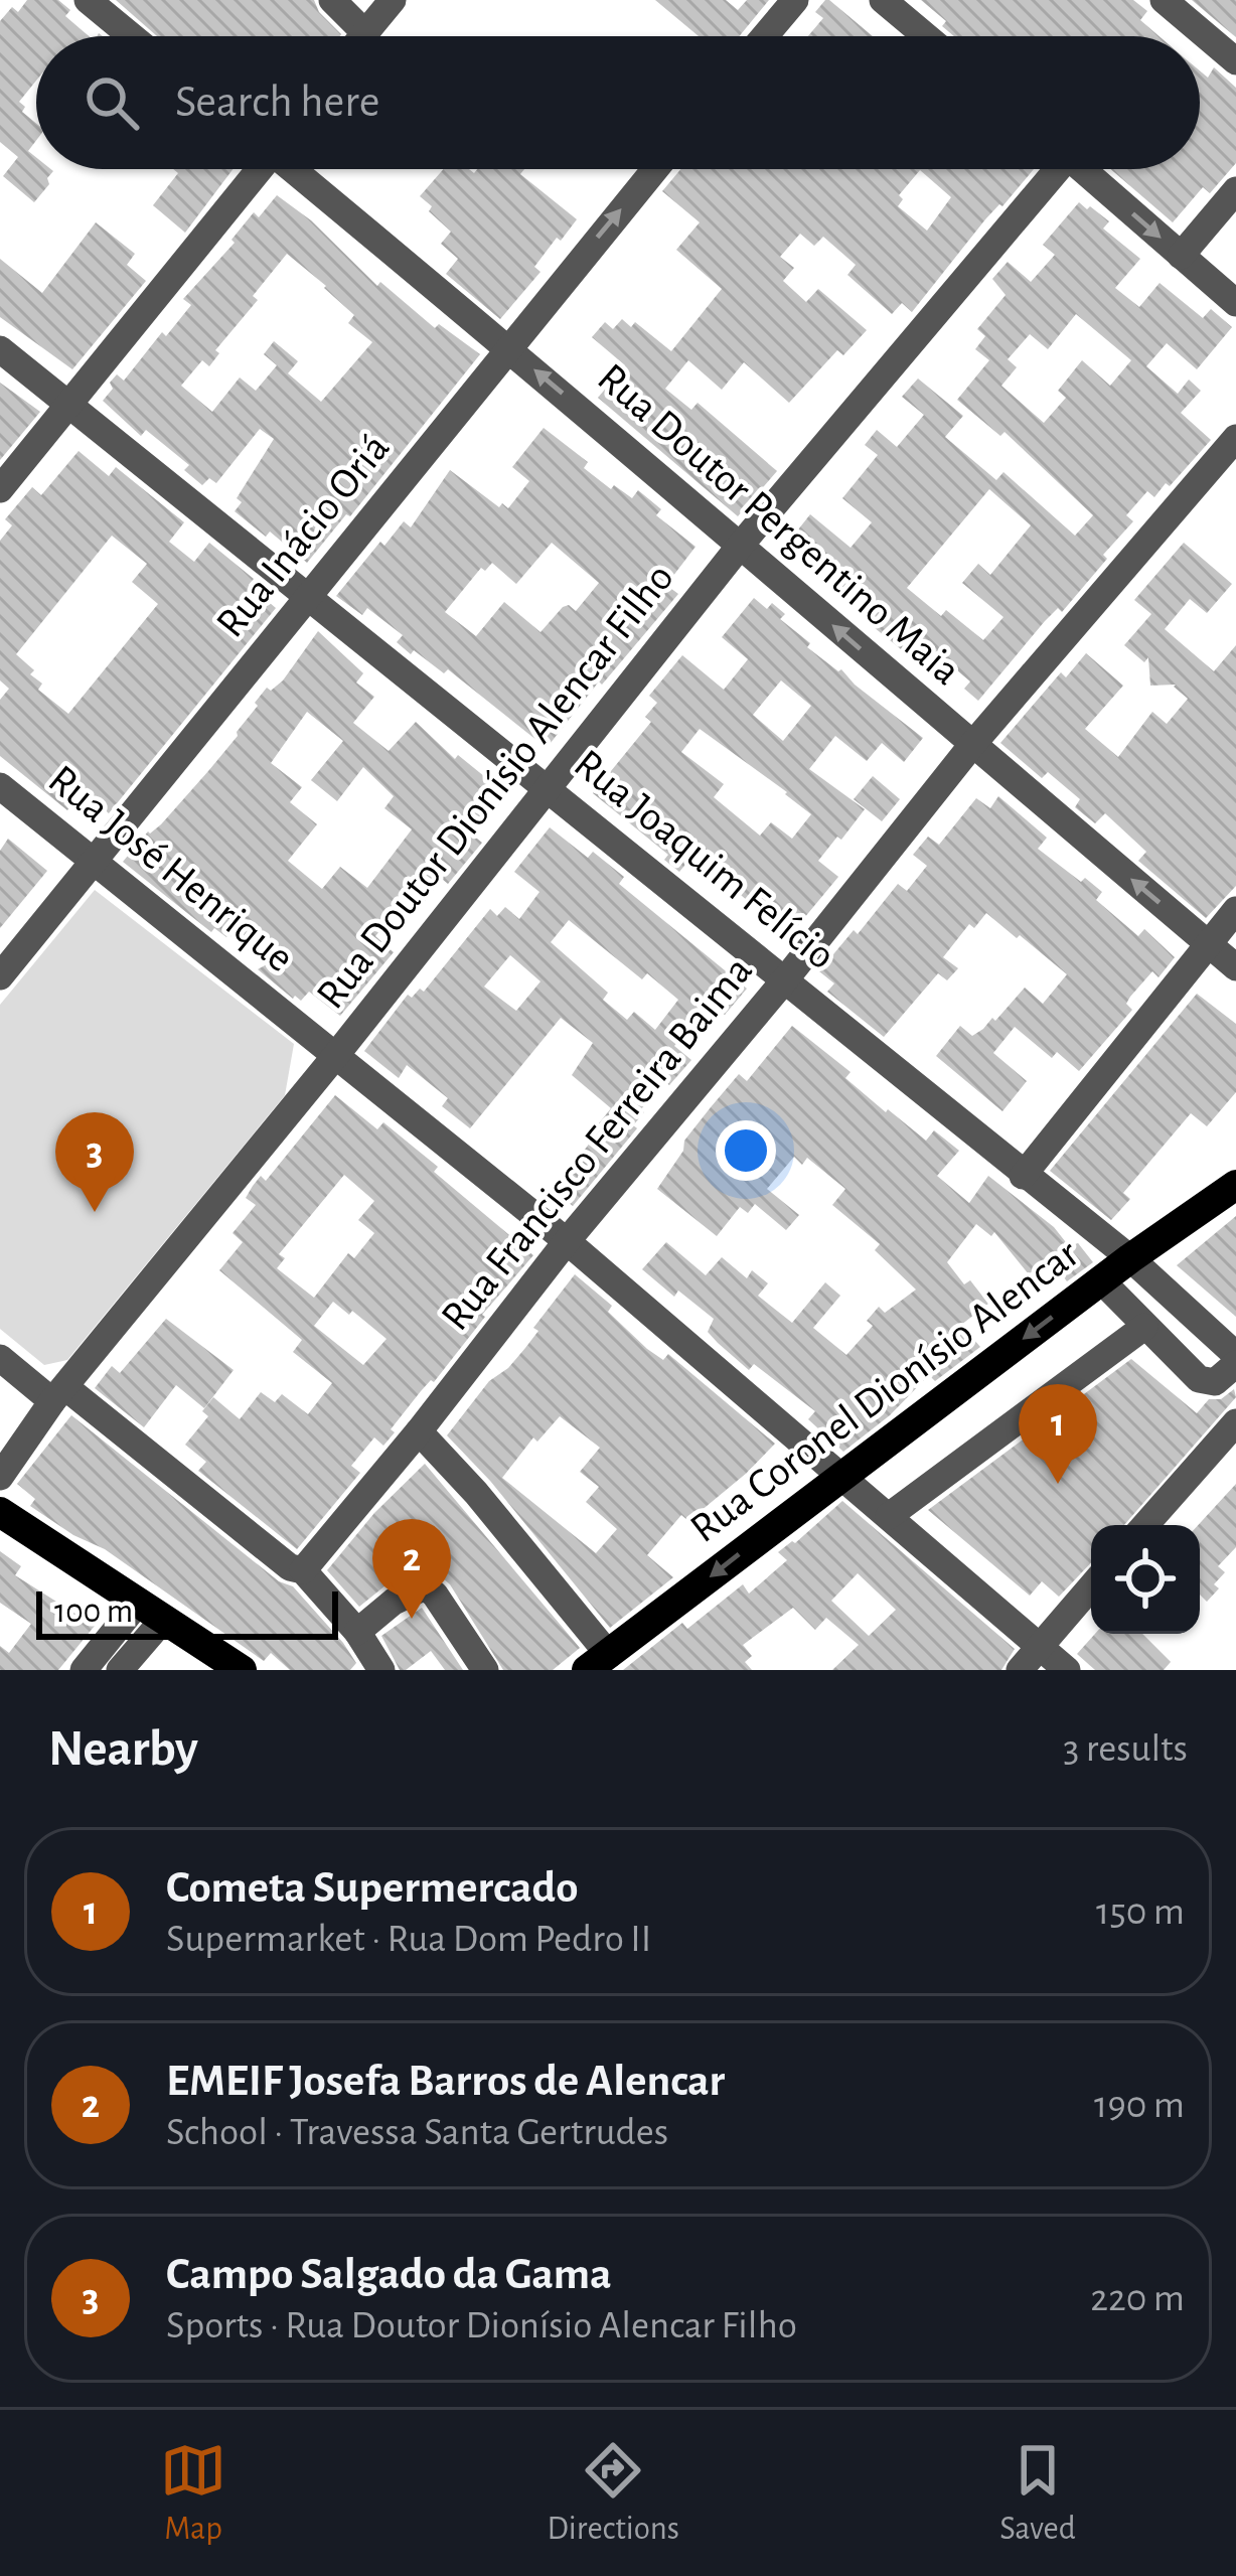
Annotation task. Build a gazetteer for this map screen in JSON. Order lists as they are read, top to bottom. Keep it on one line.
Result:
{"streets":{"main road":["Rua Coronel Dionísio Alencar"],"street":["Rua Doutor Pergentino Maia","Rua Inácio Oriá","Rua Doutor Dionísio Alencar Filho","Rua Joaquim Felício","Rua José Henrique","Rua Francisco Ferreira Baima"]},"crossings":[["Rua Doutor Pergentino Maia","Rua Inácio Oriá"],["Rua Doutor Pergentino Maia","Rua Doutor Dionísio Alencar Filho"],["Rua Doutor Pergentino Maia","Rua Francisco Ferreira Baima"],["Rua Inácio Oriá","Rua Joaquim Felício"],["Rua Inácio Oriá","Rua José Henrique"],["Rua Doutor Dionísio Alencar Filho","Rua Joaquim Felício"],["Rua Doutor Dionísio Alencar Filho","Rua José Henrique"],["Rua Joaquim Felício","Rua Francisco Ferreira Baima"],["Rua Joaquim Felício","Rua Coronel Dionísio Alencar"],["Rua José Henrique","Rua Francisco Ferreira Baima"],["Rua José Henrique","Rua Coronel Dionísio Alencar"]],"one_way":["Rua Doutor Pergentino Maia","Rua Coronel Dionísio Alencar"],"scale_bar":"100 m","page":{"search":"Search here","pins":["3","1","2"],"scale":"100 m","heading":["Nearby","3 results"],"list":[{"mark":"1","name":"Cometa Supermercado","note":"Supermarket · Rua Dom Pedro II","value":"150 m"},{"mark":"2","name":"EMEIF Josefa Barros de Alencar","note":"School · Travessa Santa Gertrudes","value":"190 m"},{"mark":"3","name":"Campo Salgado da Gama","note":"Sports · Rua Doutor Dionísio Alencar Filho","value":"220 m"}],"nav":["Map","Directions","Saved"]}}
